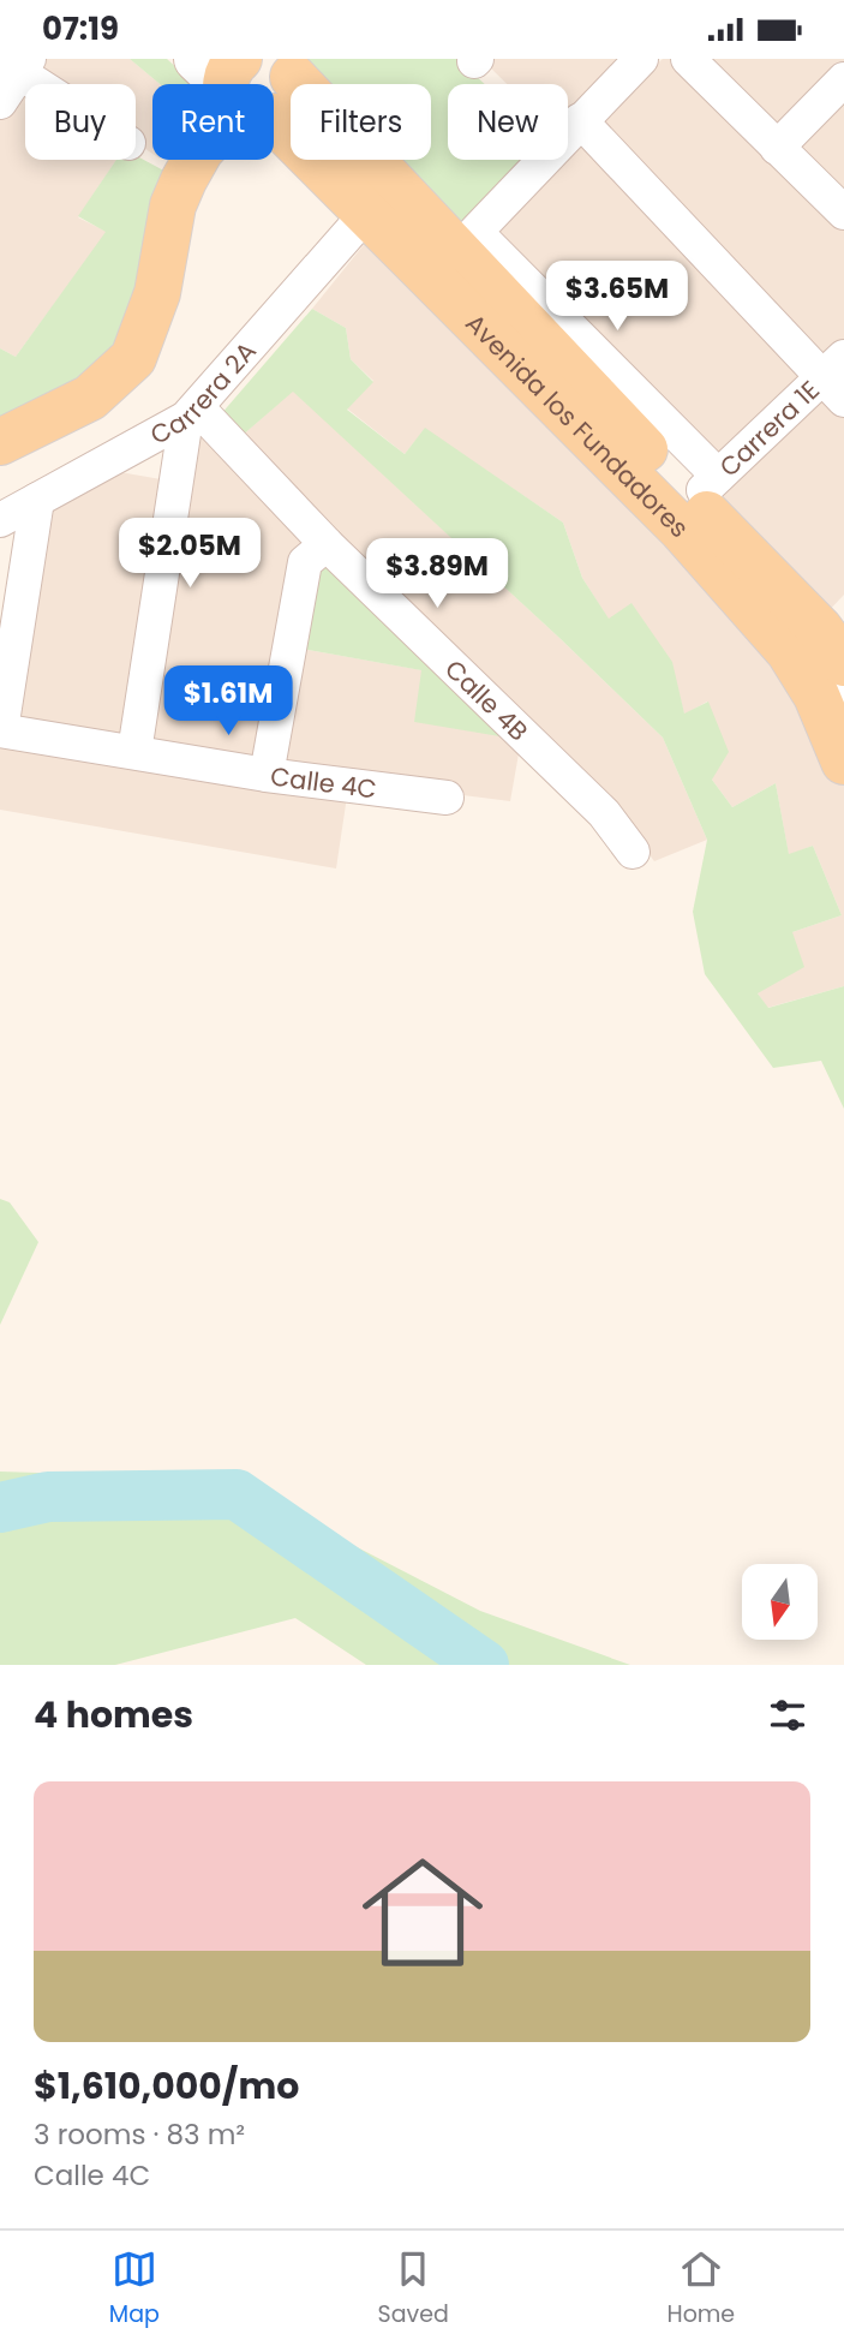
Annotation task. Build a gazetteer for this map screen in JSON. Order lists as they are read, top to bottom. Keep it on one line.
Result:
{"streets":{"main road":["Avenida los Fundadores"],"street":["Carrera 2A","Carrera 1E","Calle 4B","Calle 4C"]},"crossings":[["Carrera 2A","Avenida los Fundadores"],["Carrera 2A","Calle 4B"],["Avenida los Fundadores","Carrera 1E"]],"north":"bottom","page":{"status":"07:19","chip":["Buy","Rent","Filters","New"],"price":["$3.65M","$2.05M","$3.89M","$1.61M"],"heading":"4 homes","list":[{"name":"$1,610,000/mo","note":"3 rooms · 83 m² · Calle 4C"}],"tabs":["Map","Saved","Home"]}}
